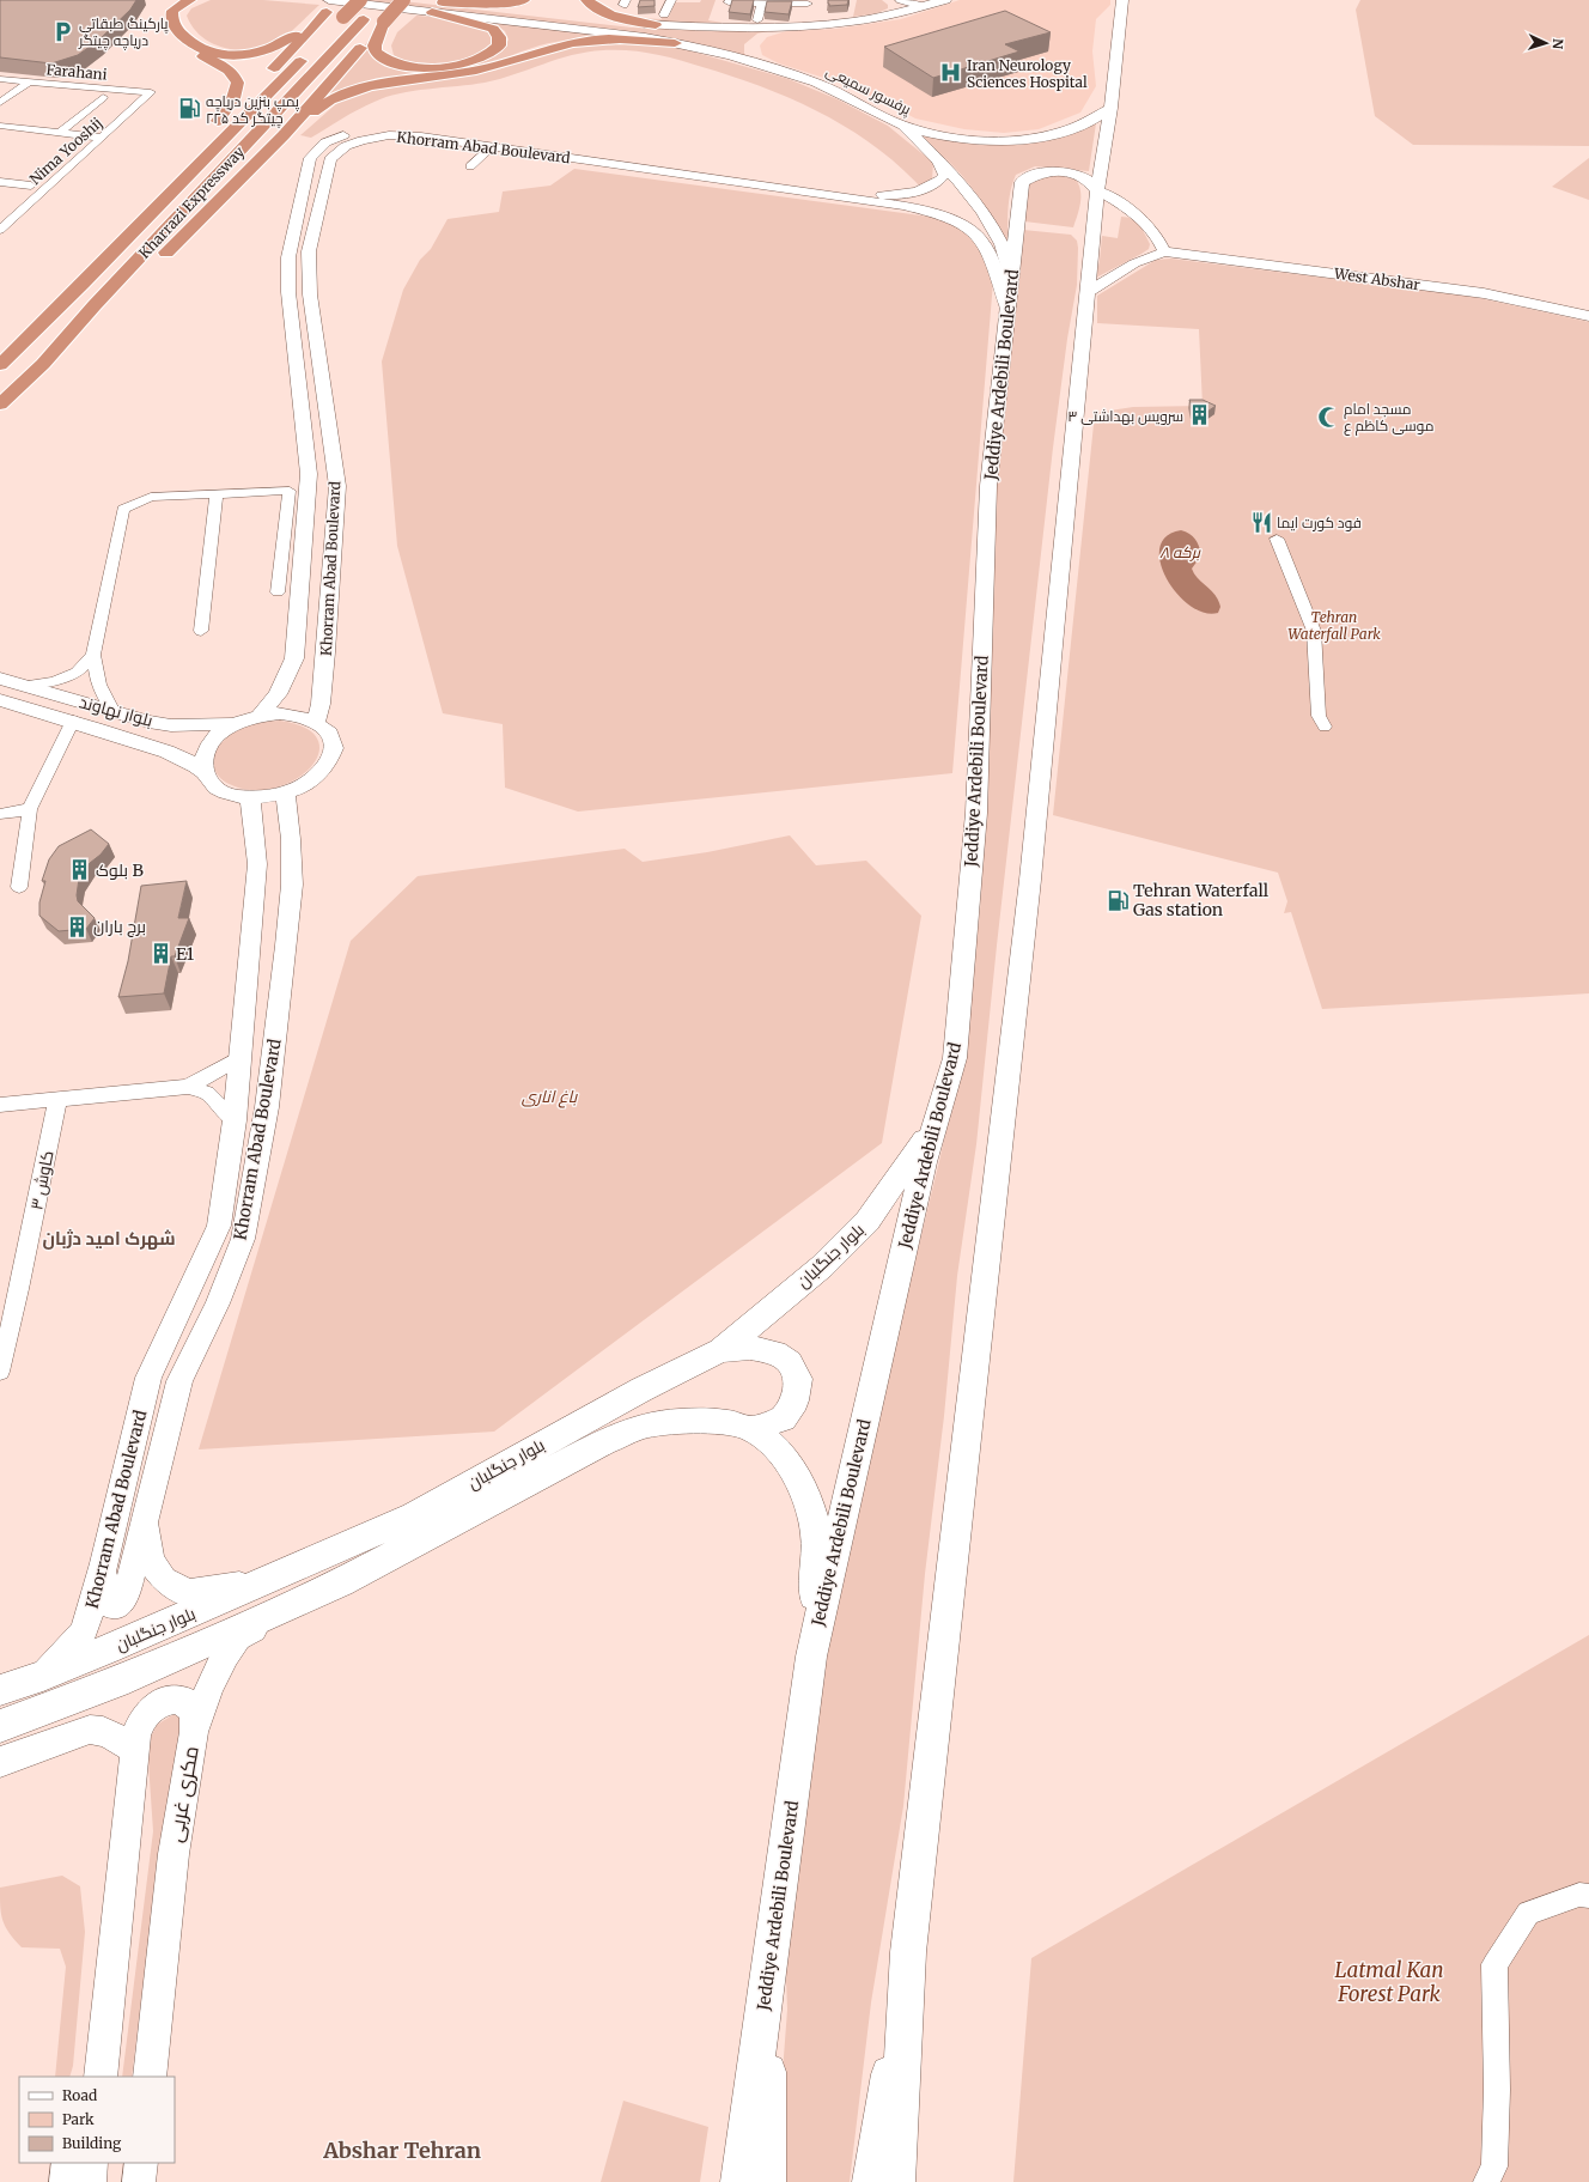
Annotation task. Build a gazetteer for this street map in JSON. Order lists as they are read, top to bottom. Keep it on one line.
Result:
{"streets":{"highway":["Kharrazi Expressway"],"main road":["پرفسور سمیعی","Jeddiye Ardebili Boulevard","بلوار جنگلبان"],"street":["Farahani","Khorram Abad Boulevard","Nima Yooshij","West Abshar","بلوار نهاوند","کاوش ۳","مکری غربی"]},"crossings":[["Farahani","Nima Yooshij"],["Khorram Abad Boulevard","Jeddiye Ardebili Boulevard"],["Khorram Abad Boulevard","بلوار نهاوند"],["Khorram Abad Boulevard","بلوار جنگلبان"],["Jeddiye Ardebili Boulevard","بلوار جنگلبان"],["بلوار جنگلبان","مکری غربی"]],"districts":["شهرک امید دژبان","Abshar Tehran"],"water":["برکه ۸"],"parks":["Tehran Waterfall Park","باغ اناری","Latmal Kan Forest Park"],"places":{"parking":["پارکینگ طبقاتی دریاچه چیتگر"],"hospital":["Iran Neurology Sciences Hospital"],"fuel station":["پمپ بنزین دریاچه چیتگر کد ۲۲۵","Tehran Waterfall Gas station"],"building":["سرویس بهداشتی ۳","بلوک B","برج باران","E1"],"mosque":["مسجد امام موسی کاظم ع"],"restaurant":["فود کورت ایما"]},"legend":["Road","Park","Building"],"north":"right"}
